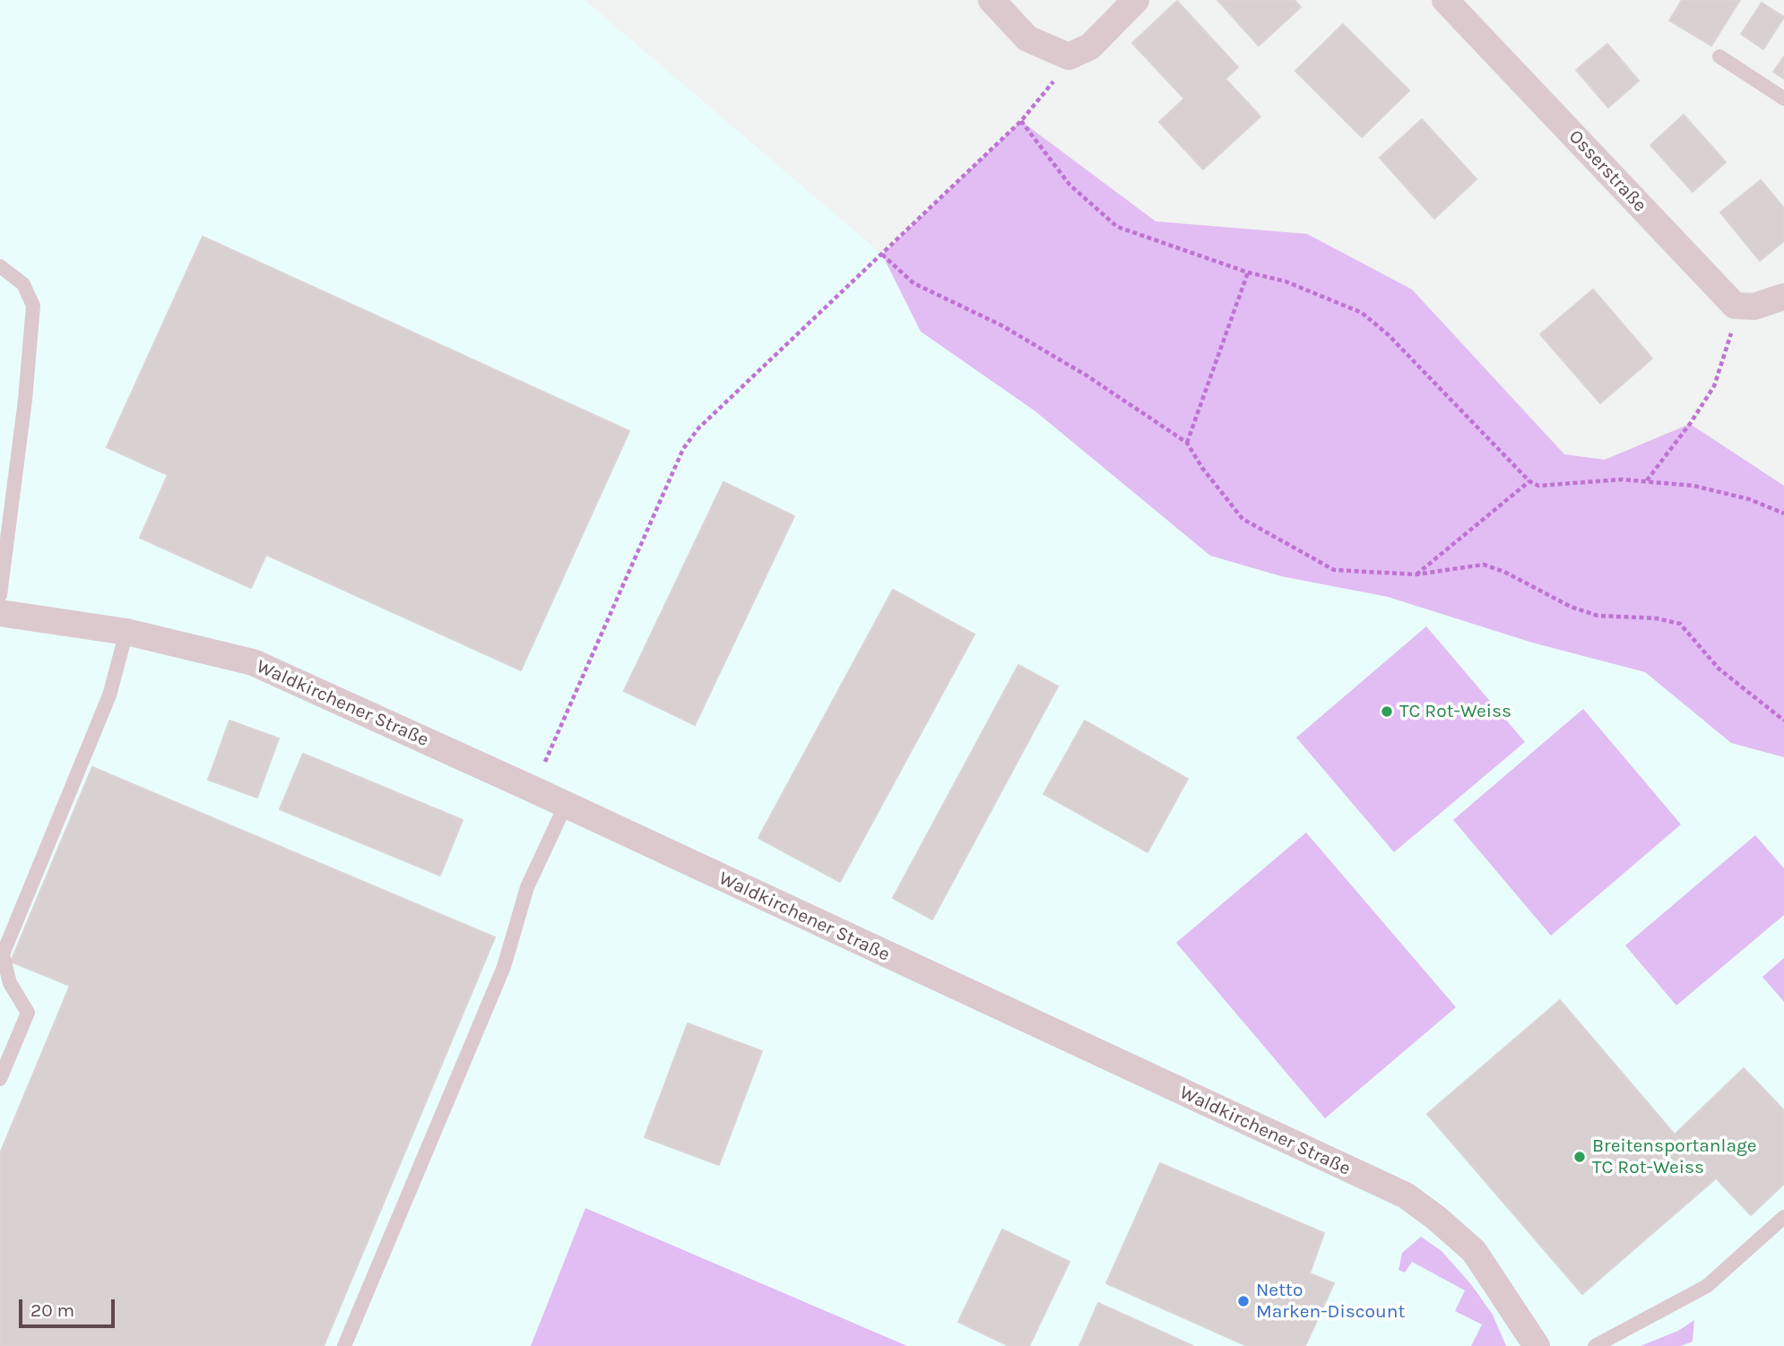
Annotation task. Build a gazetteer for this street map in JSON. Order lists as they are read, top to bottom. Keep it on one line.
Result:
{"streets":{"street":["Osserstraße","Waldkirchener Straße"]},"places":["TC Rot-Weiss","Breitensportanlage TC Rot-Weiss","Netto Marken-Discount"],"scale_bar":"20 m"}
